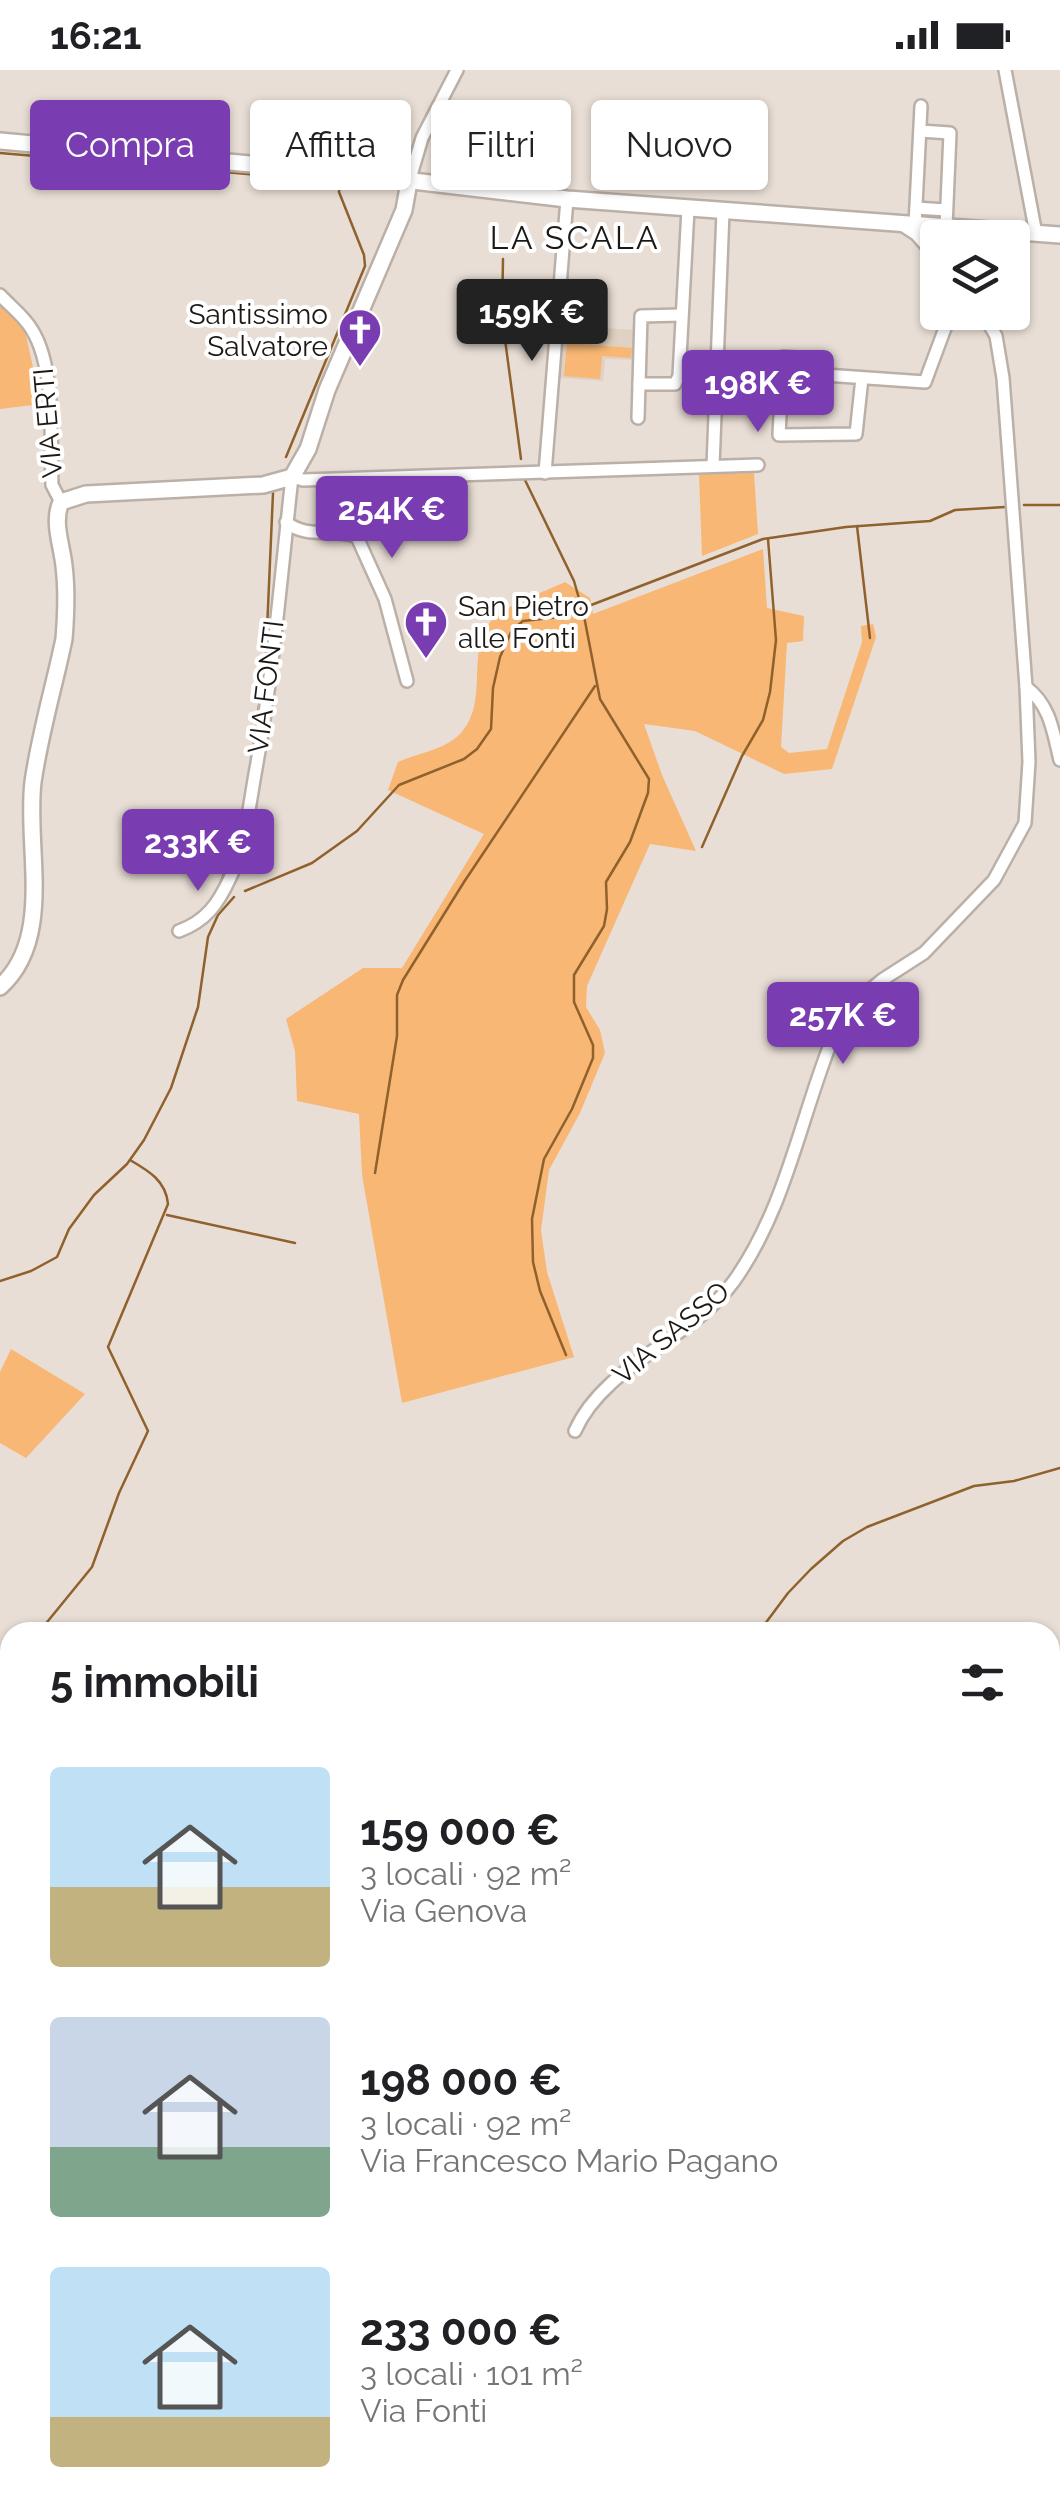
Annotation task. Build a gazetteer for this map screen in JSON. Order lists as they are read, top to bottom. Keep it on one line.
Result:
{"streets":{"street":["VIA ERTI","VIA FONTI","VIA SASSO"]},"districts":["LA SCALA"],"places":{"church":["Santissimo Salvatore","San Pietro alle Fonti"]},"page":{"status":"16:21","chip":["Compra","Affitta","Filtri","Nuovo"],"price":["159K €","198K €","254K €","233K €","257K €"],"heading":"5 immobili","list":[{"name":"159 000 €","note":"3 locali · 92 m² · Via Genova"},{"name":"198 000 €","note":"3 locali · 92 m² · Via Francesco Mario Pagano"},{"name":"233 000 €","note":"3 locali · 101 m² · Via Fonti"}]}}
